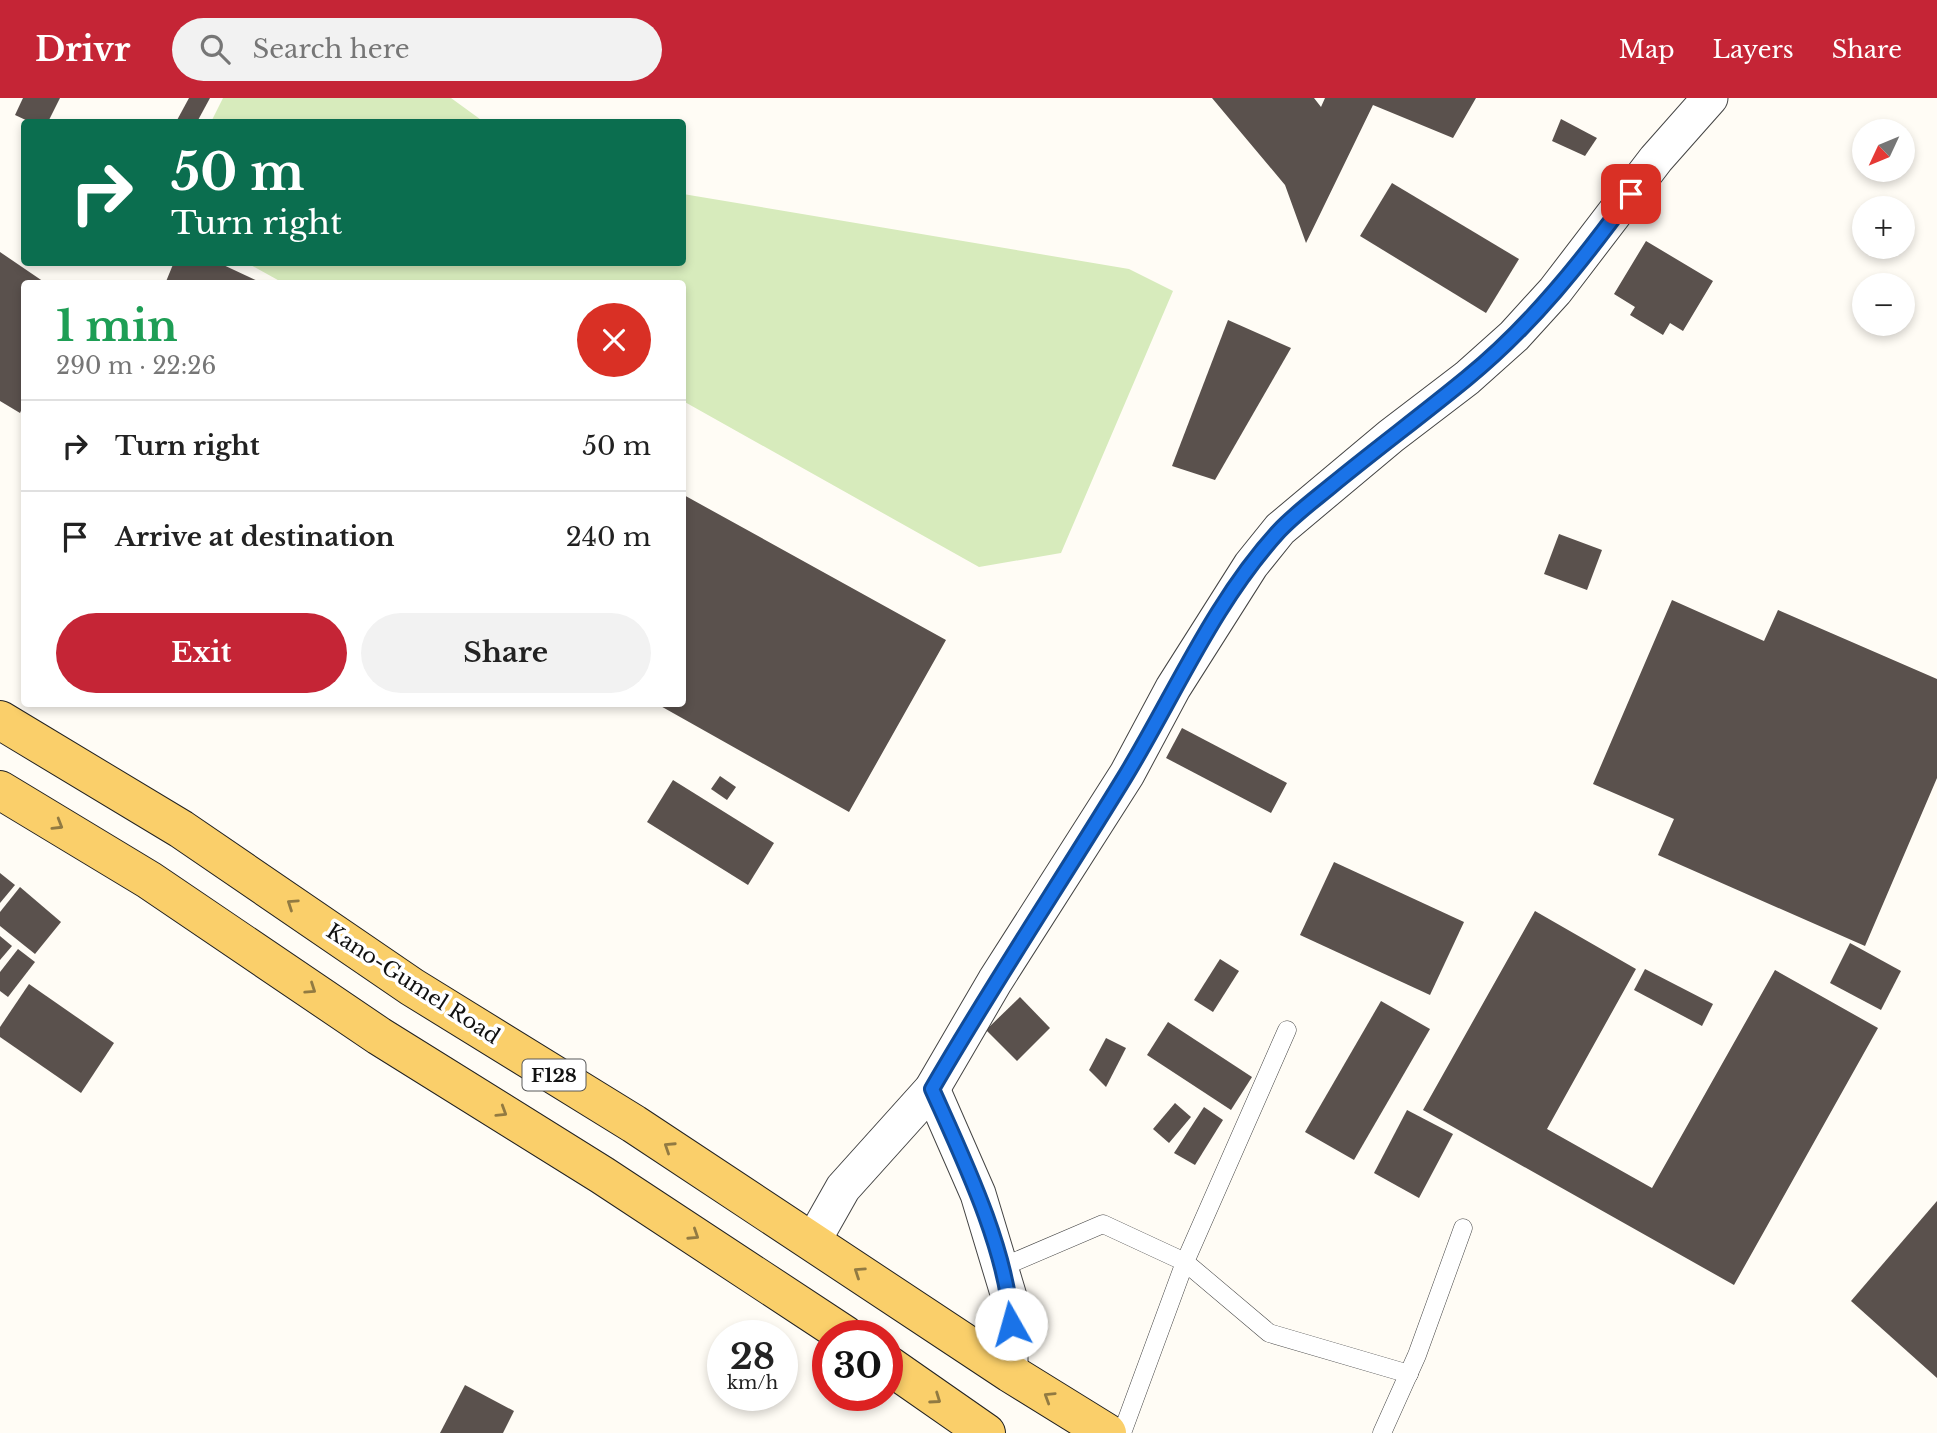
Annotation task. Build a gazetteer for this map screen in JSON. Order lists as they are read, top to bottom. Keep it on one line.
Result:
{"streets":{"main road":["Kano-Gumel Road","F128"]},"north":"bottom left","page":{"header":"Drivr","search":"Search here","nav":["Map","Layers","Share"],"map_buttons":["+","−"],"turn":["50 m","Turn right"],"heading":["1 min","290 m · 22:26"],"list":[{"name":"Turn right","value":"50 m"},{"name":"Arrive at destination","value":"240 m"}],"buttons":["Exit","Share"],"speed":"28 km/h","limit":"30"}}
